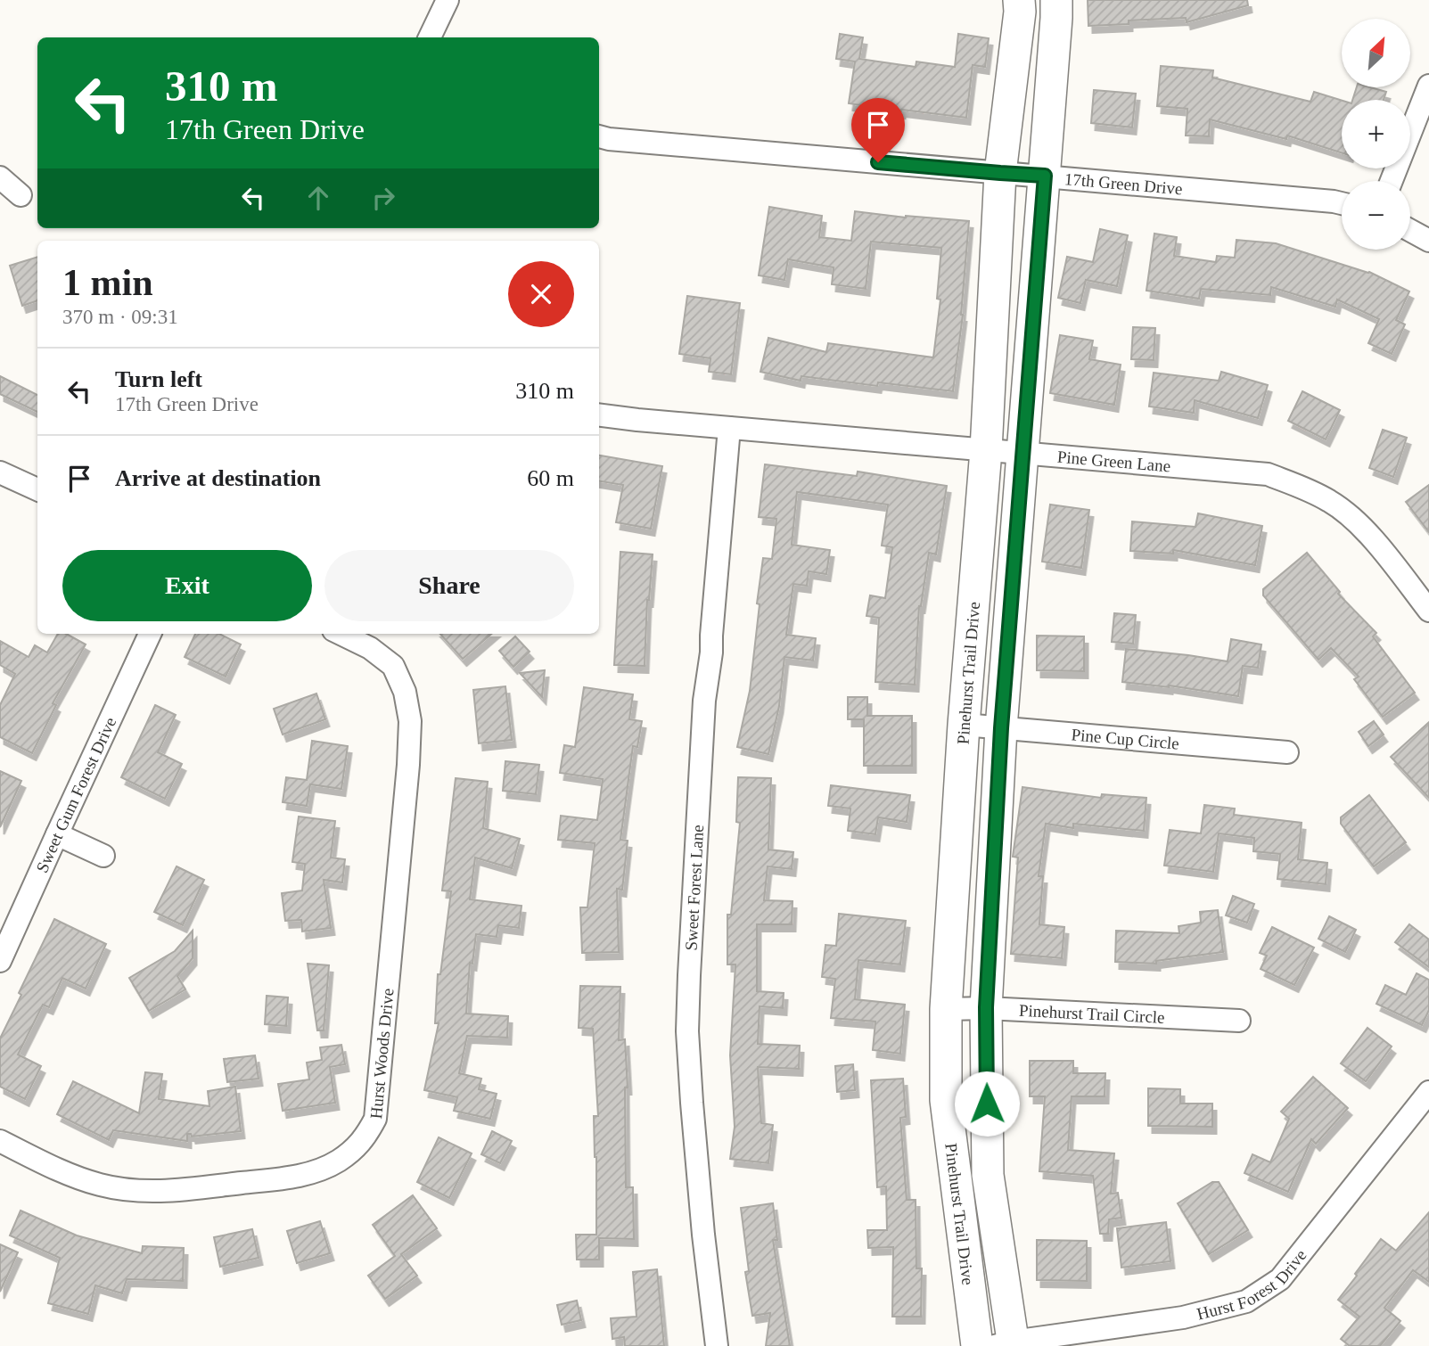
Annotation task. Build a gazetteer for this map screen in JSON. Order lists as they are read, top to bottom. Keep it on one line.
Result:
{"streets":{"street":["17th Green Drive","Pine Green Lane","Pinehurst Trail Drive","Pine Cup Circle","Sweet Gum Forest Drive","Sweet Forest Lane","Pinehurst Trail Circle","Hurst Woods Drive","Hurst Forest Drive"]},"crossings":[["17th Green Drive","Pinehurst Trail Drive"],["Pine Green Lane","Pinehurst Trail Drive"],["Pine Green Lane","Sweet Forest Lane"],["Pinehurst Trail Drive","Pine Cup Circle"],["Pinehurst Trail Drive","Pinehurst Trail Circle"],["Pinehurst Trail Drive","Hurst Forest Drive"]],"north":"top right","page":{"map_buttons":["+","−"],"turn":["310 m","17th Green Drive"],"heading":["1 min","370 m · 09:31"],"list":[{"name":"Turn left","note":"17th Green Drive","value":"310 m"},{"name":"Arrive at destination","value":"60 m"}],"buttons":["Exit","Share"]}}
